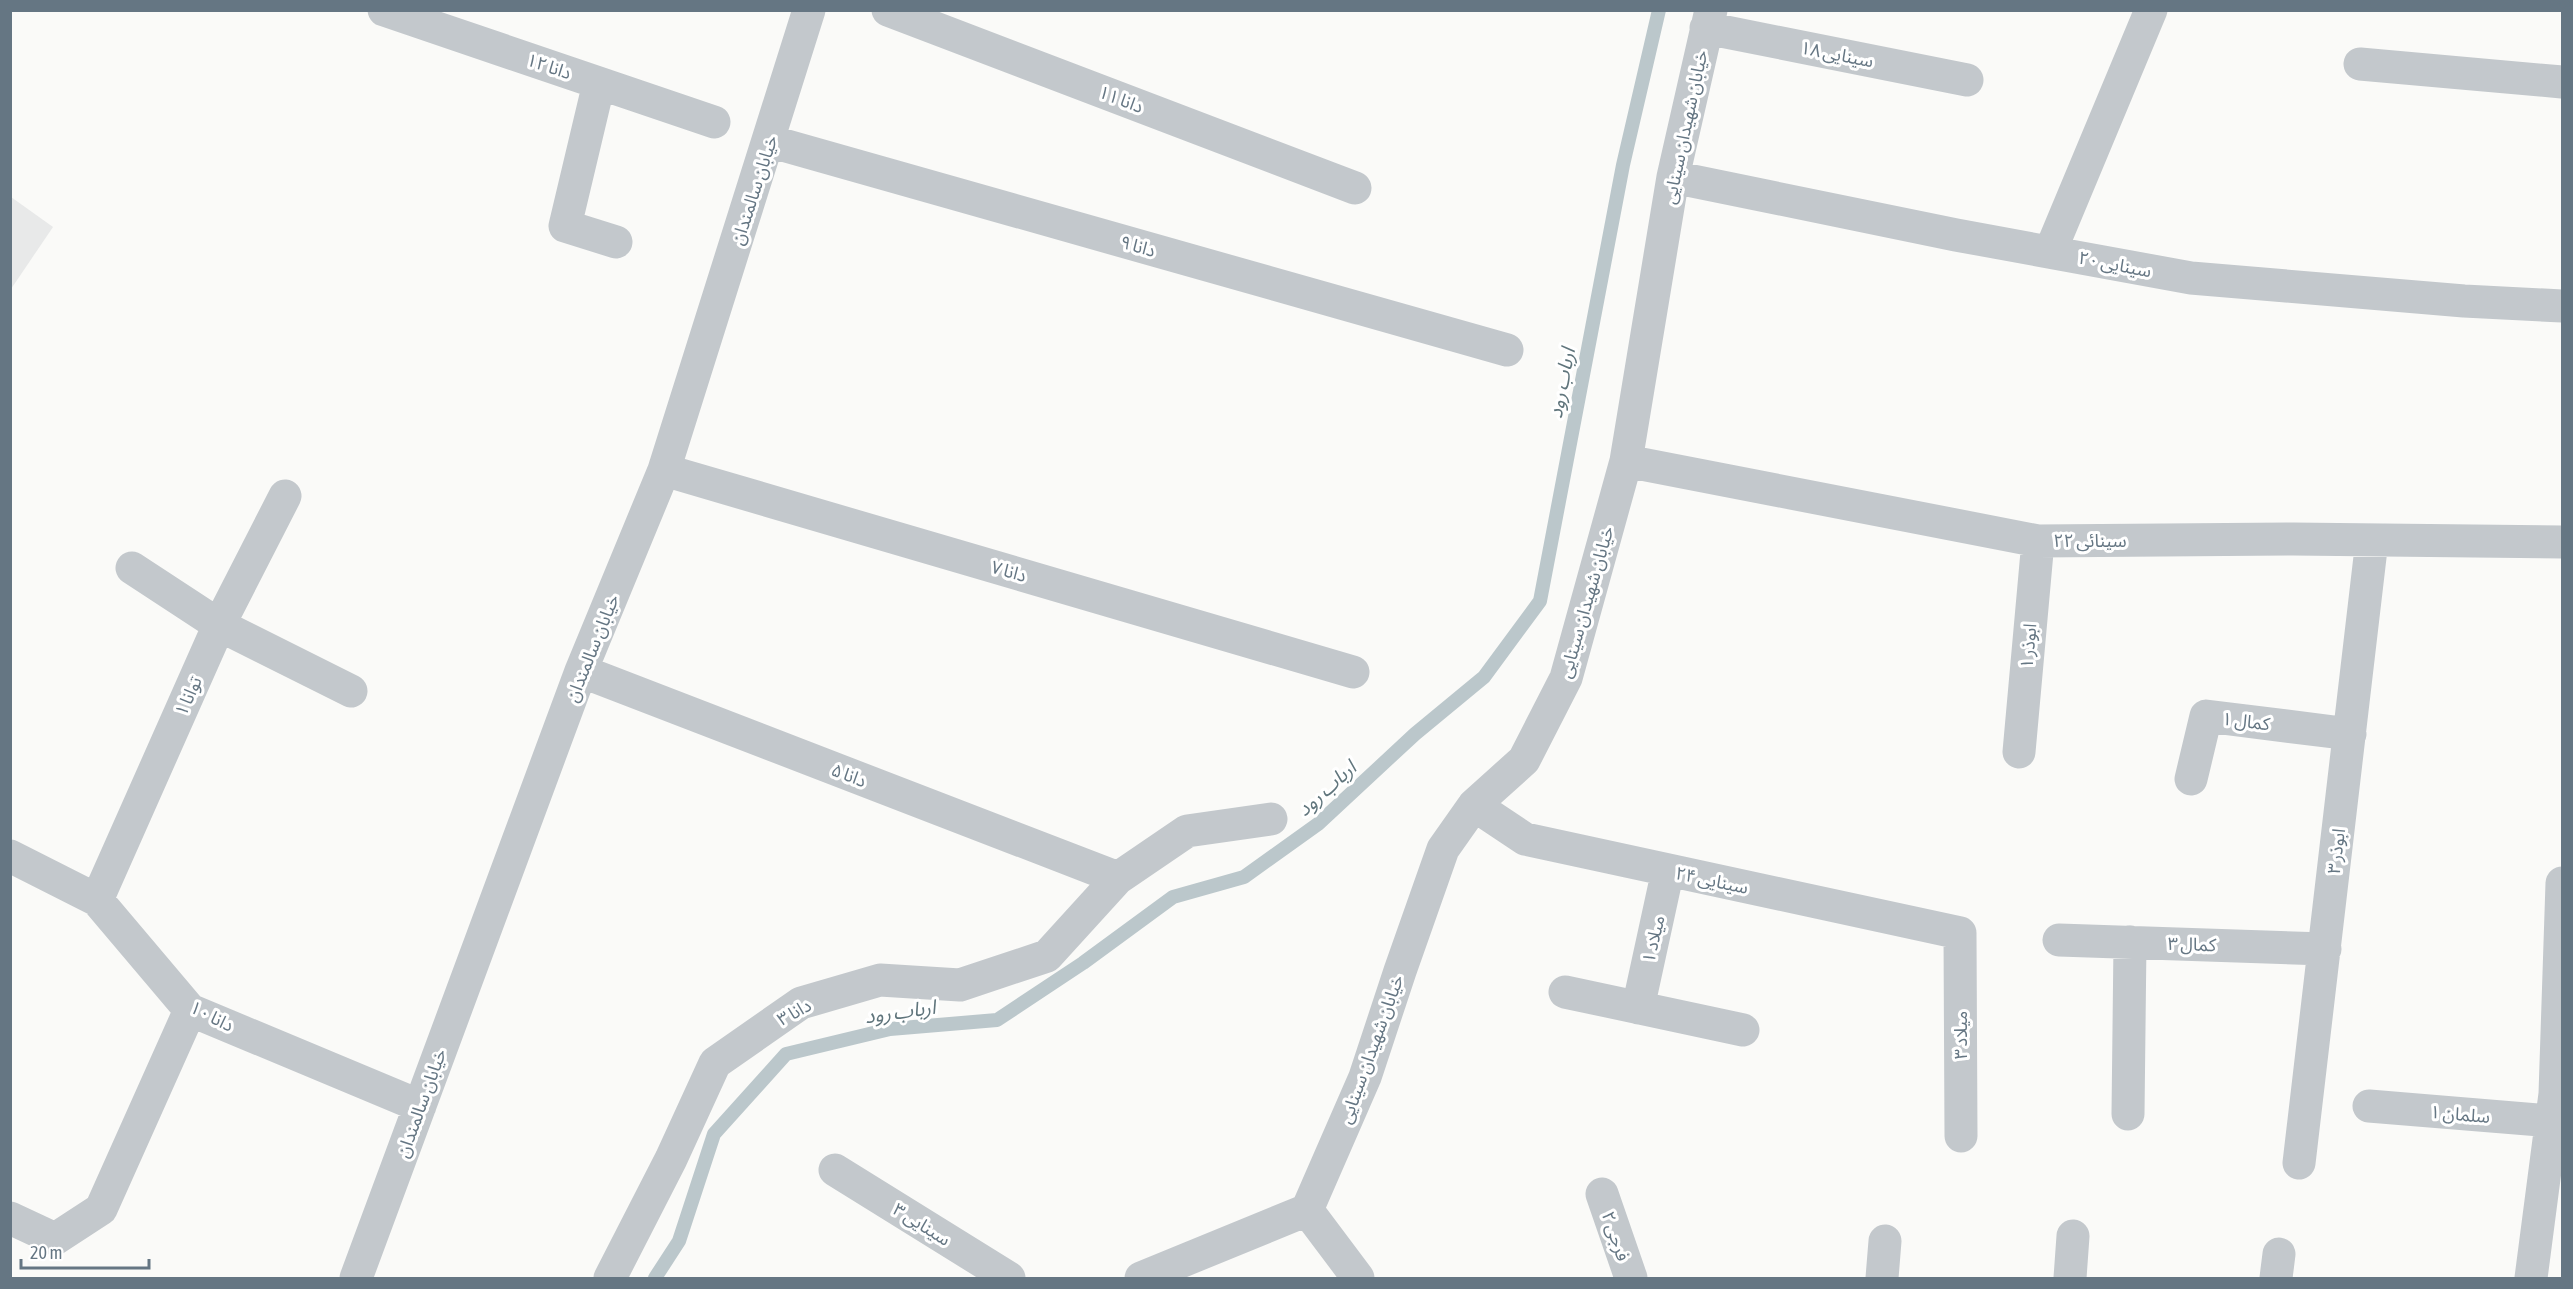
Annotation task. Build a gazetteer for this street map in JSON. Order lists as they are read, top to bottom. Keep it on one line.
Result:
{"streets":{"street":["سینایی ۱۸","دانا ۱۲","دانا ۱۱","خیابان شهیدان سینایی","خیابان سالمندان","دانا ۹","سینایی ۲۰","سینائی ۲۲","دانا ۷","ابوذر ۱","توانا ۱","کمال ۱","دانا ۵","ابوذر ۳","سینایی ۲۴","میلاد ۱","کمال ۳","دانا ۳","دانا ۱۰","میلاد ۳","سلمان ۱","سینایی ۳","فرجی ۲"]},"crossings":[["سینایی ۱۸","خیابان شهیدان سینایی"],["خیابان شهیدان سینایی","سینایی ۲۰"],["خیابان شهیدان سینایی","سینائی ۲۲"],["خیابان شهیدان سینایی","سینایی ۲۴"],["خیابان سالمندان","دانا ۹"],["خیابان سالمندان","دانا ۷"],["خیابان سالمندان","دانا ۵"],["خیابان سالمندان","دانا ۱۰"],["سینائی ۲۲","ابوذر ۱"],["سینائی ۲۲","ابوذر ۳"],["توانا ۱","دانا ۱۰"],["کمال ۱","ابوذر ۳"],["دانا ۵","دانا ۳"],["ابوذر ۳","کمال ۳"],["سینایی ۲۴","میلاد ۱"],["سینایی ۲۴","میلاد ۳"]],"water":["ارباب رود"],"scale_bar":"20 m"}
